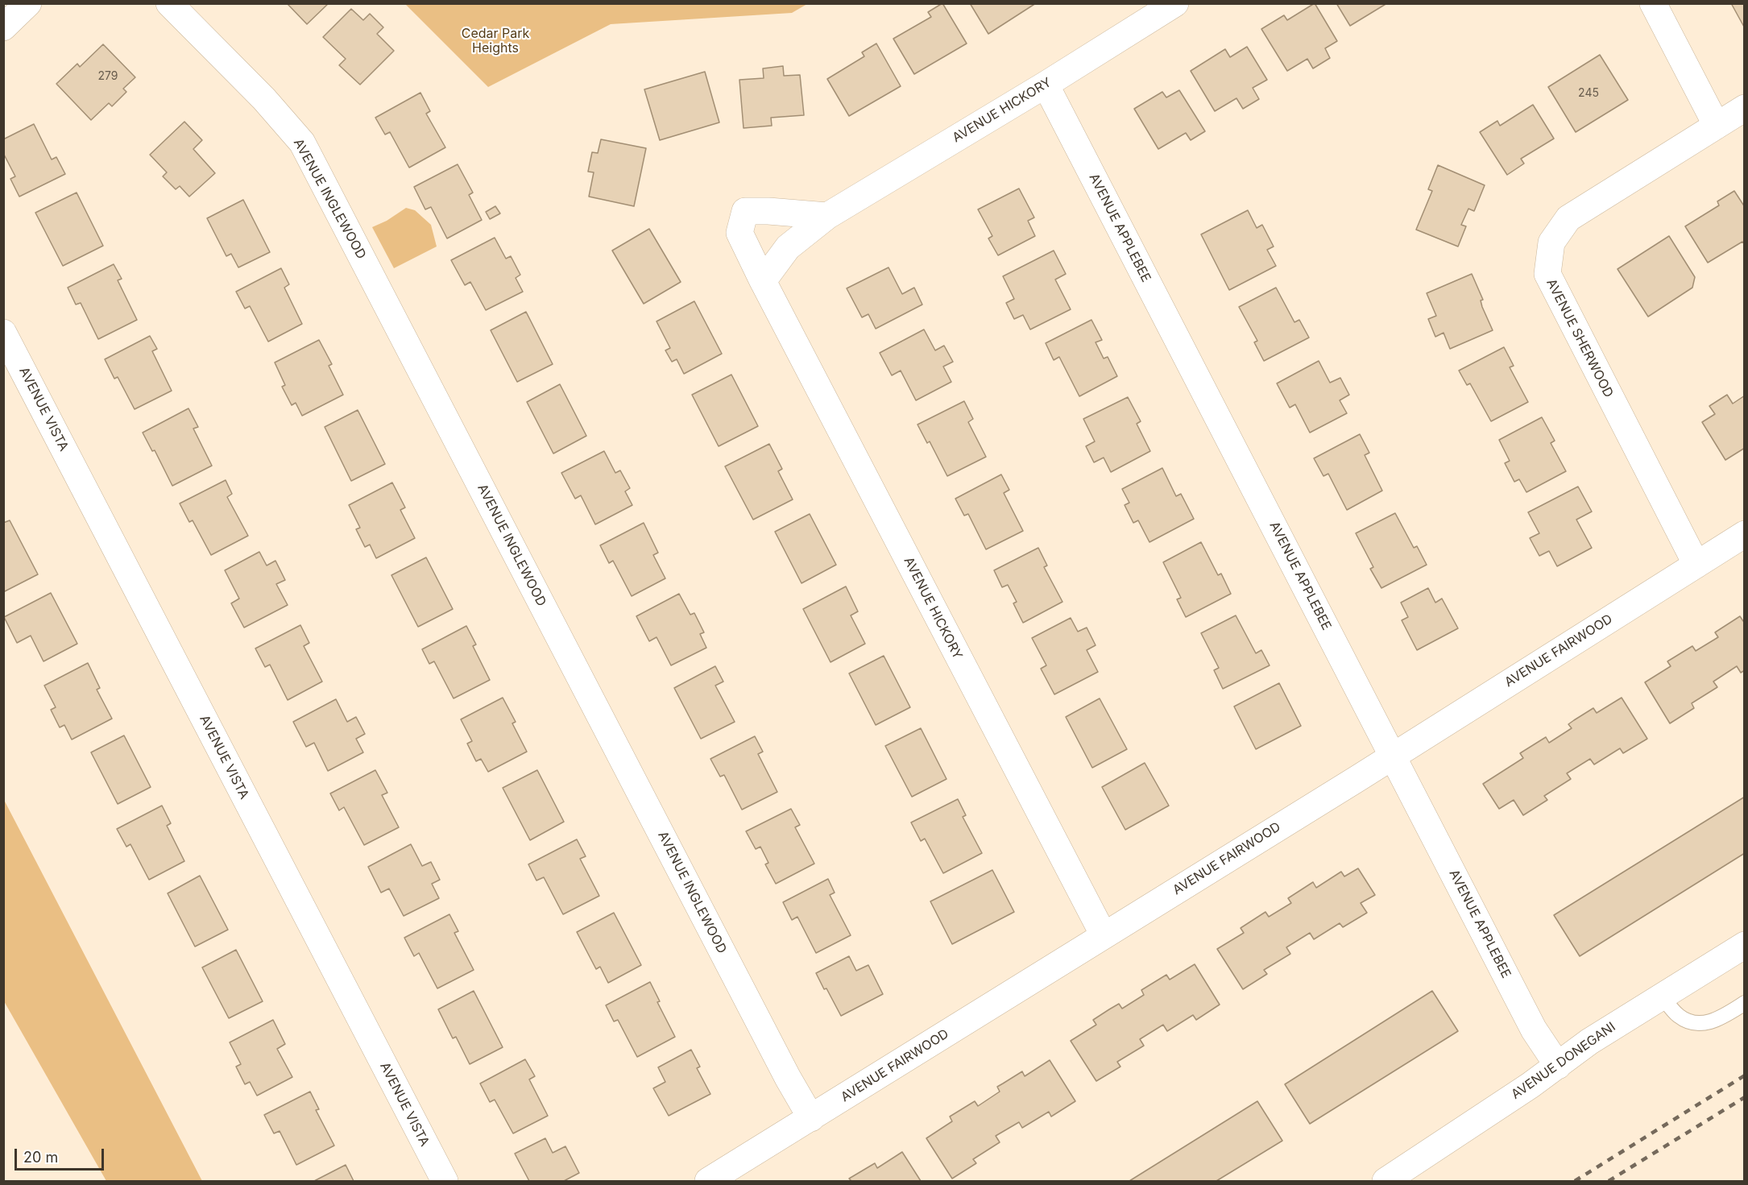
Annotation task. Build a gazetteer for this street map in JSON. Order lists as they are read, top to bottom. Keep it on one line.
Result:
{"streets":{"street":["AVENUE HICKORY","AVENUE INGLEWOOD","AVENUE APPLEBEE","AVENUE SHERWOOD","AVENUE VISTA","AVENUE FAIRWOOD","AVENUE DONEGANI"]},"crossings":[["AVENUE HICKORY","AVENUE APPLEBEE"],["AVENUE HICKORY","AVENUE FAIRWOOD"],["AVENUE INGLEWOOD","AVENUE FAIRWOOD"],["AVENUE APPLEBEE","AVENUE FAIRWOOD"],["AVENUE APPLEBEE","AVENUE DONEGANI"],["AVENUE SHERWOOD","AVENUE FAIRWOOD"]],"parks":["Cedar Park Heights"],"house_numbers":["279","245"],"scale_bar":"20 m"}
